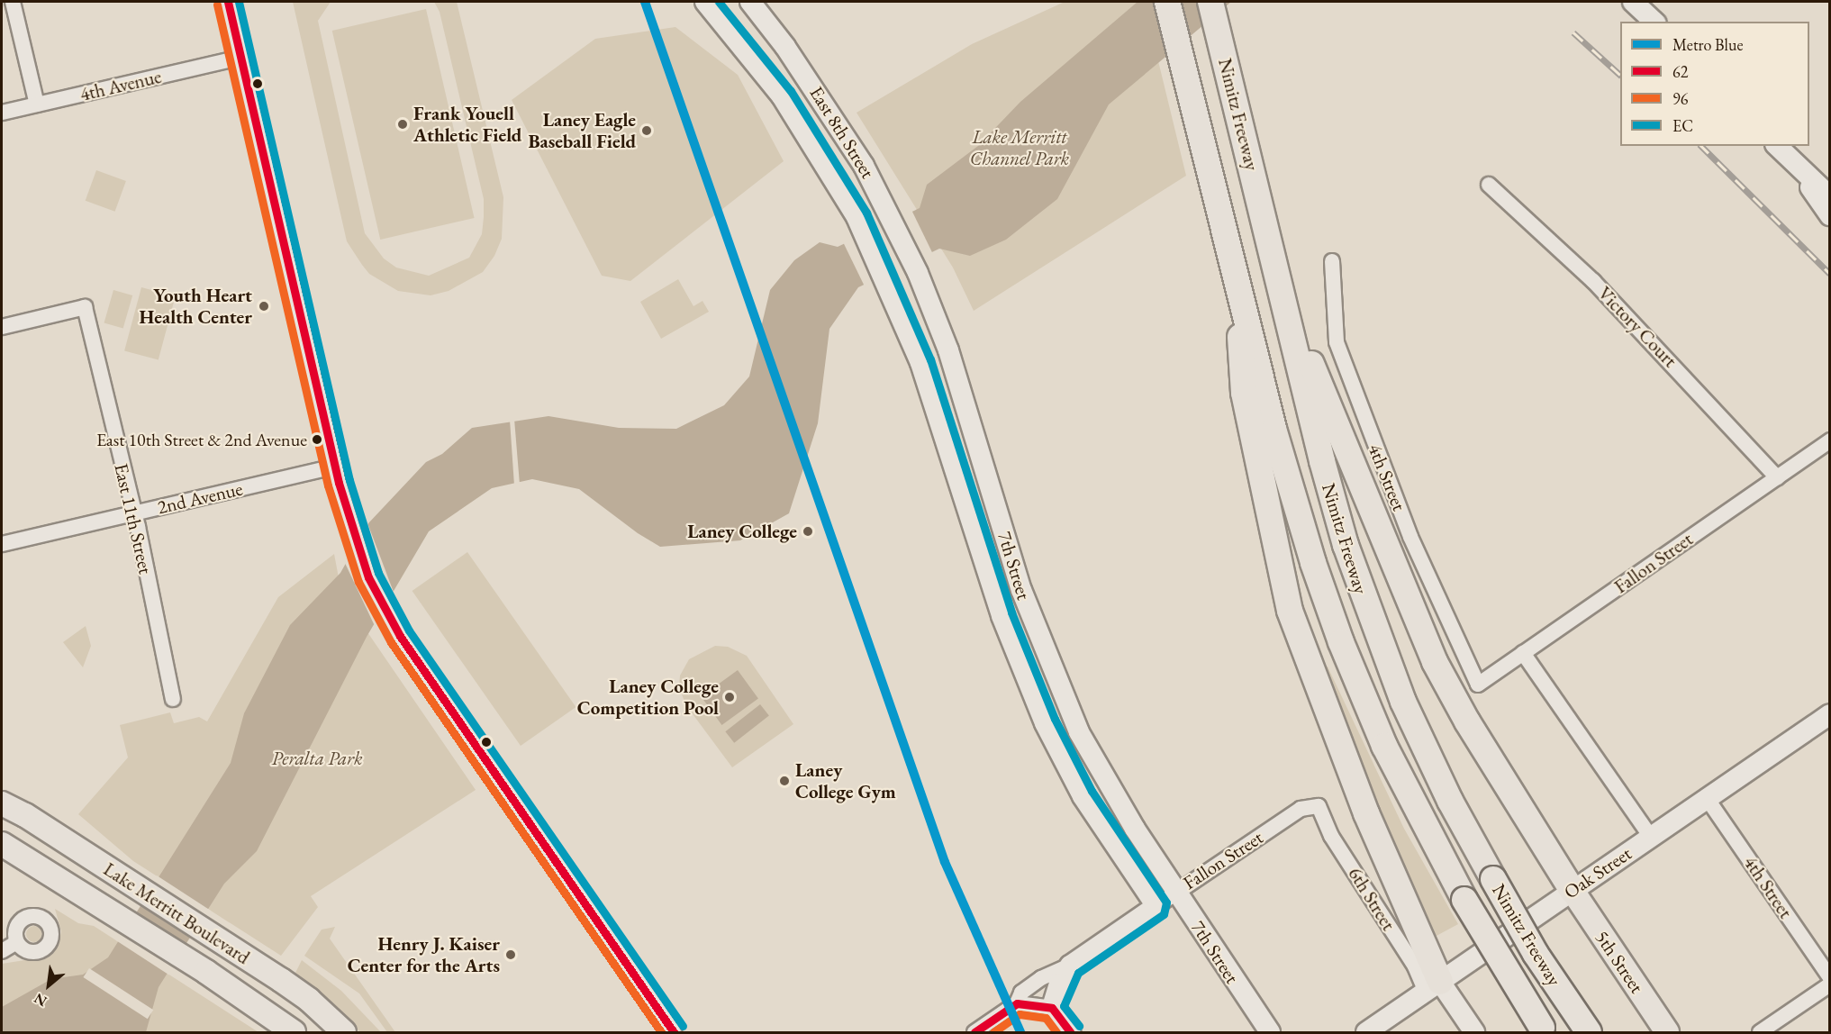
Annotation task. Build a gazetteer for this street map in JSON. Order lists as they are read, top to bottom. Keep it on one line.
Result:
{"streets":{"highway":["Nimitz Freeway"],"main road":["East 8th Street","Fallon Street","7th Street","Oak Street","6th Street","Lake Merritt Boulevard","5th Street"],"street":["4th Avenue","Victory Court","4th Street","2nd Avenue","East 11th Street"]},"crossings":[["East 8th Street","7th Street"],["Victory Court","Fallon Street"],["4th Street","Fallon Street"],["4th Street","Oak Street"],["2nd Avenue","East 11th Street"],["Fallon Street","7th Street"],["Fallon Street","6th Street"],["Oak Street","6th Street"],["Oak Street","5th Street"]],"parks":["Lake Merritt Channel Park","Peralta Park"],"places":["Frank Youell Athletic Field","Laney Eagle Baseball Field","Youth Heart Health Center","East 10th Street & 2nd Avenue","Laney College","Laney College Competition Pool","Laney College Gym","Henry J. Kaiser Center for the Arts"],"lines":["metro line Blue","transit line 62","transit line EC","transit line 96"],"legend":["Metro Blue","62","96","EC"],"north":"bottom left"}
